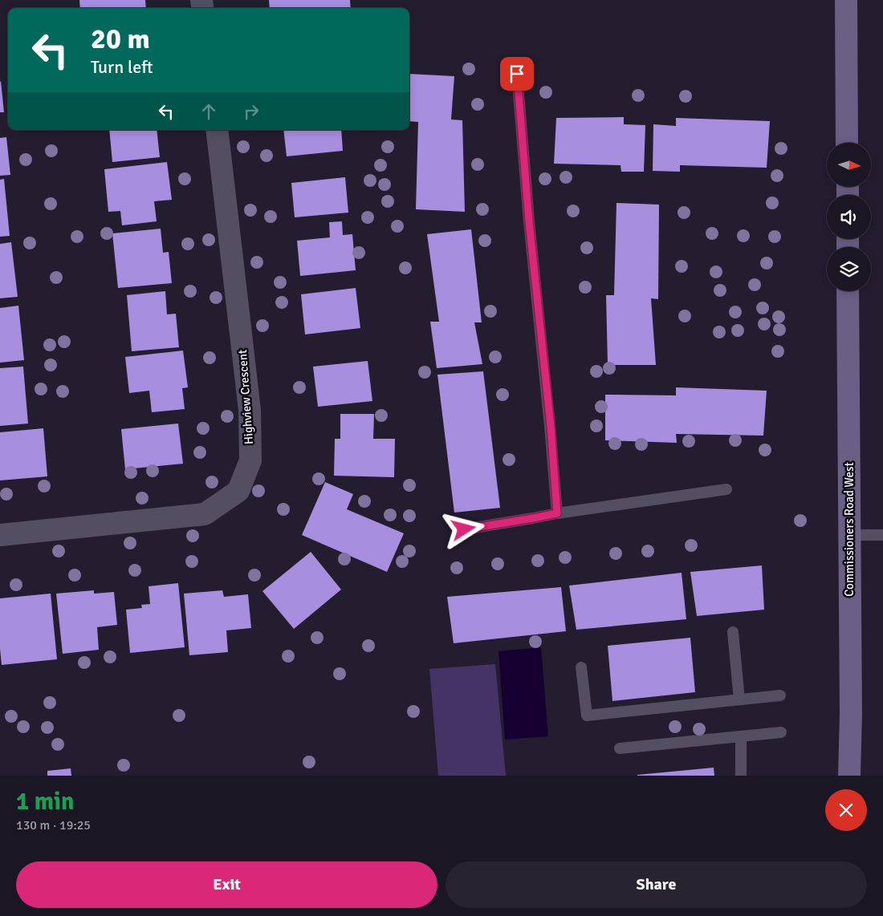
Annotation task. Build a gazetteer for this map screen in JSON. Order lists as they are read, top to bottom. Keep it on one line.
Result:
{"streets":{"main road":["Commissioners Road West"],"street":["Highview Crescent"]},"north":"right","page":{"turn":["20 m","Turn left"],"heading":["1 min","130 m · 19:25"],"buttons":["Exit","Share"]}}
